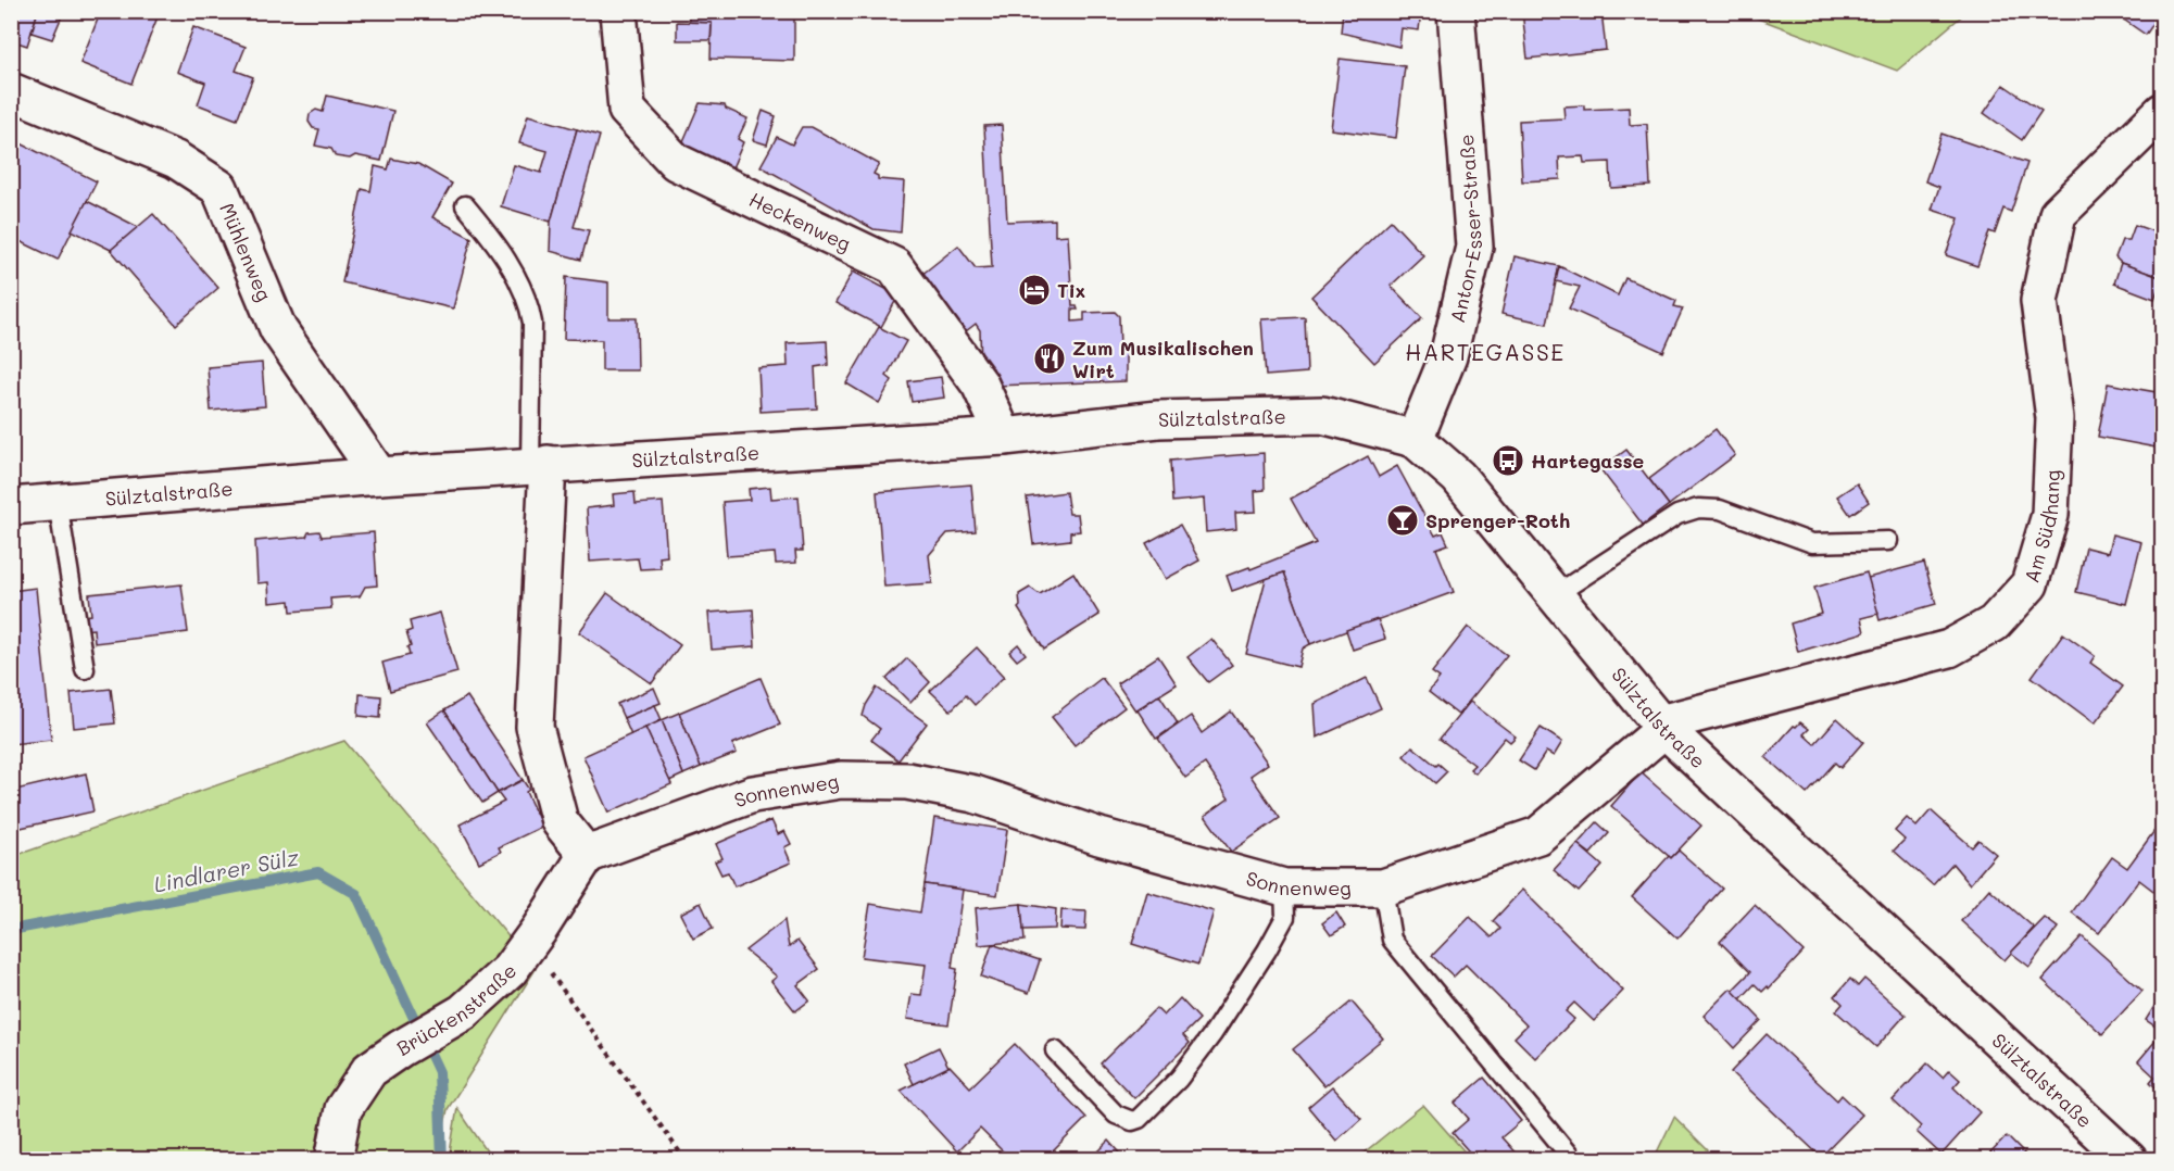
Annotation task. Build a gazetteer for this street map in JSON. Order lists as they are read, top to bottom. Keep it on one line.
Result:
{"streets":{"street":["Heckenweg","Anton-Esser-Straße","Mühlenweg","Sülztalstraße","Am Südhang","Sonnenweg","Brückenstraße"]},"crossings":[["Heckenweg","Sülztalstraße"],["Anton-Esser-Straße","Sülztalstraße"],["Mühlenweg","Sülztalstraße"],["Sülztalstraße","Am Südhang"],["Sülztalstraße","Sonnenweg"],["Am Südhang","Sonnenweg"],["Sonnenweg","Brückenstraße"]],"districts":["HARTEGASSE"],"water":["Lindlarer Sülz"],"places":{"hotel":["Tix"],"restaurant":["Zum Musikalischen Wirt"],"bus stop":["Hartegasse"],"bar":["Sprenger-Roth"]}}
